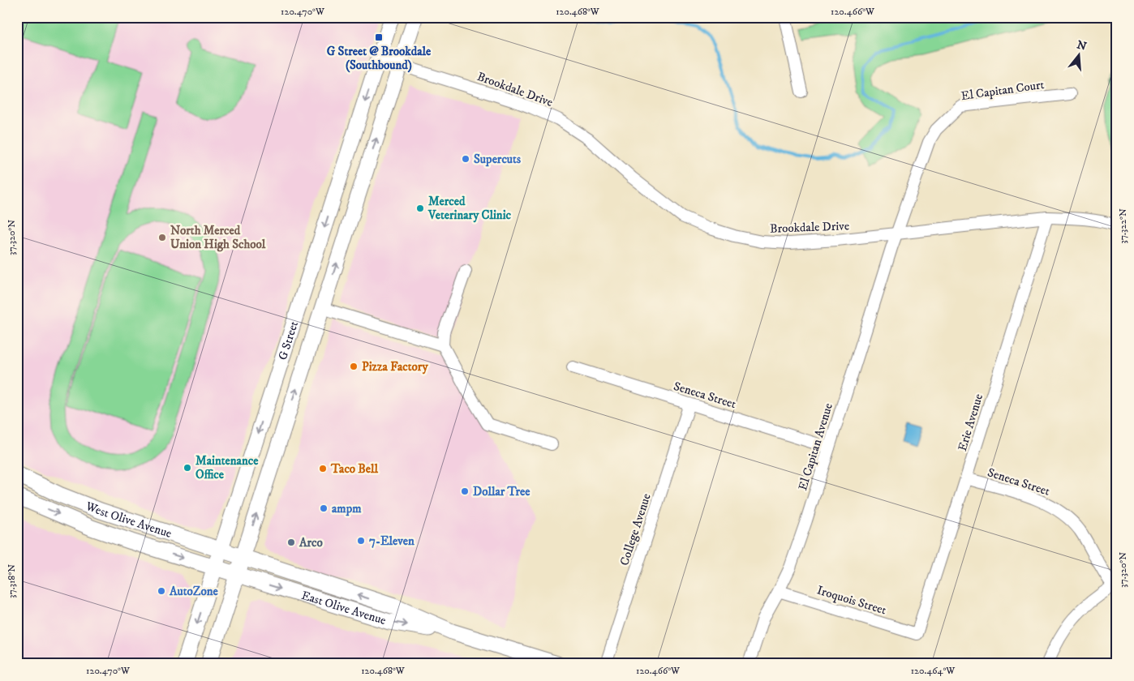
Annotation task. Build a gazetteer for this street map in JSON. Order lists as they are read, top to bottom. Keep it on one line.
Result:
{"streets":{"main road":["G Street","West Olive Avenue","East Olive Avenue"],"street":["Brookdale Drive","El Capitan Court","Seneca Street","Erie Avenue","El Capitan Avenue","College Avenue","Iroquois Street"]},"crossings":[["Brookdale Drive","El Capitan Court"],["Brookdale Drive","G Street"],["Brookdale Drive","Erie Avenue"],["Brookdale Drive","El Capitan Avenue"],["El Capitan Court","El Capitan Avenue"],["G Street","West Olive Avenue"],["G Street","East Olive Avenue"],["Seneca Street","Erie Avenue"],["Seneca Street","El Capitan Avenue"],["Seneca Street","College Avenue"],["Erie Avenue","Iroquois Street"],["El Capitan Avenue","Iroquois Street"],["West Olive Avenue","East Olive Avenue"]],"places":{"transit":["G Street @ Brookdale (Southbound)"],"other":["Supercuts","Merced Veterinary Clinic","North Merced Union High School","Pizza Factory","Maintenance Office","Taco Bell","Dollar Tree","ampm","7-Eleven","Arco","AutoZone"]},"north":"top","coordinates":["120.470°W","120.468°W","120.466°W","37.322°N","37.320°N","37.318°N","120.464°W"]}
